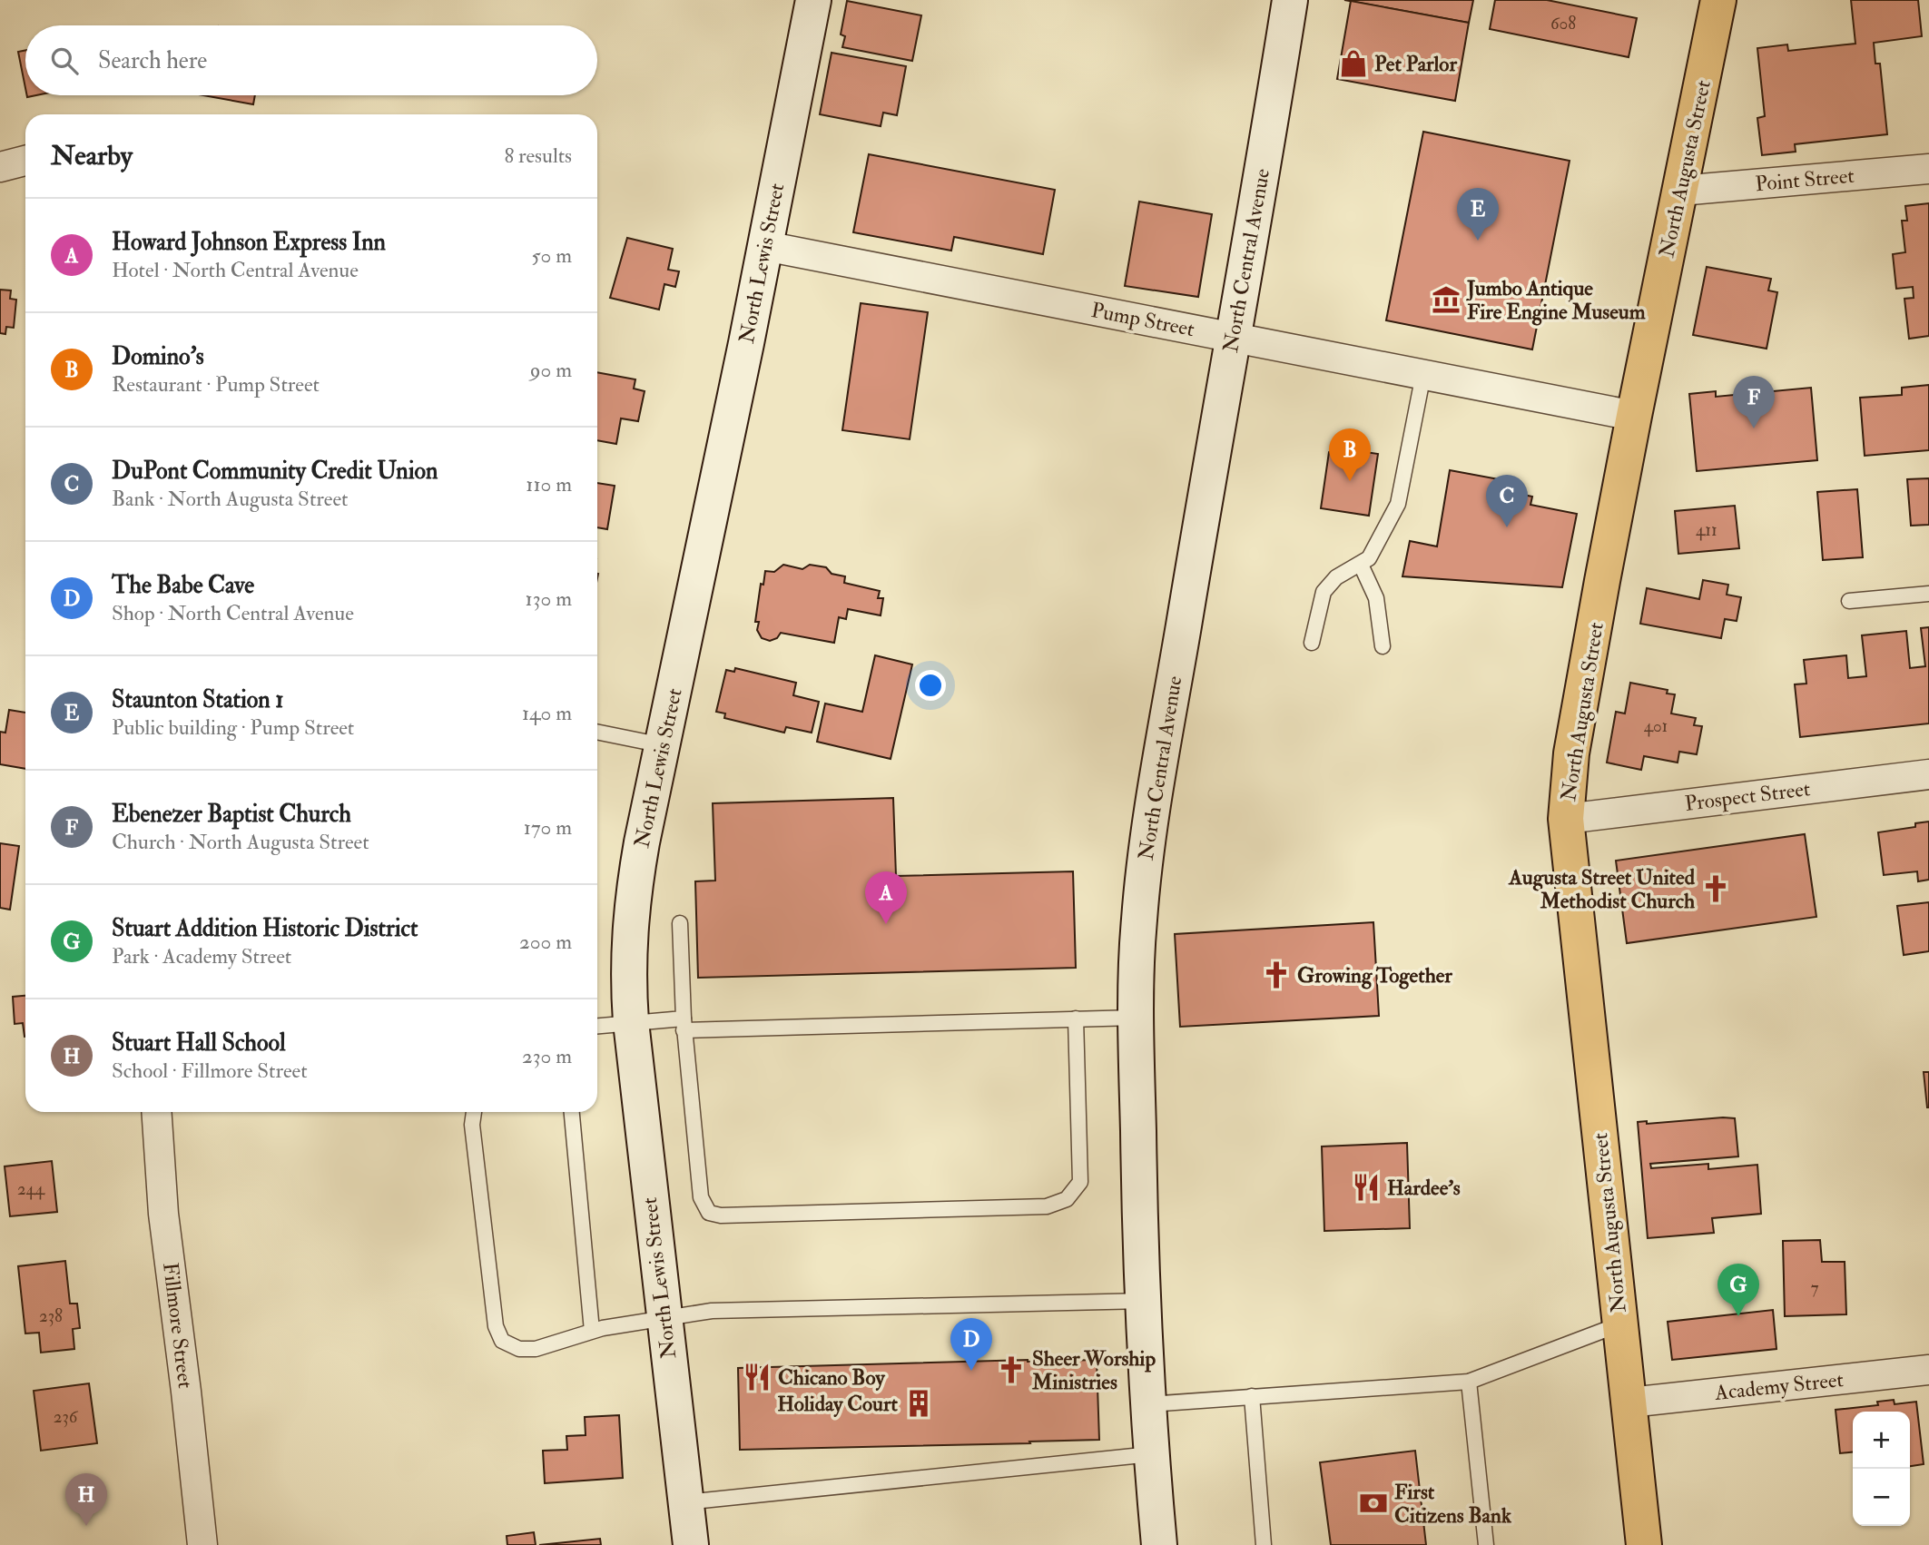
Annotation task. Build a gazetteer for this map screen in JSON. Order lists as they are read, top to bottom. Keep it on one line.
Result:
{"streets":{"main road":["North Augusta Street"],"street":["Point Street","North Central Avenue","North Lewis Street","Pump Street","Prospect Street","Fillmore Street","Academy Street"]},"crossings":[["North Augusta Street","Point Street"],["North Augusta Street","Pump Street"],["North Augusta Street","Prospect Street"],["North Augusta Street","Academy Street"],["North Central Avenue","Pump Street"],["North Lewis Street","Pump Street"]],"places":{"shop":["Pet Parlor"],"museum":["Jumbo Antique Fire Engine Museum"],"church":["Augusta Street United Methodist Church","Growing Together","Sheer Worship Ministries"],"restaurant":["Hardee's","Chicano Boy"],"building":["Holiday Court"],"bank":["First Citizens Bank"]},"house_numbers":["608","411","401","244","7","238","236"],"page":{"search":"Search here","heading":["Nearby","8 results"],"pins":["E","F","B","C","A","G","D","H"],"list":[{"mark":"A","name":"Howard Johnson Express Inn","note":"Hotel · North Central Avenue","value":"50 m"},{"mark":"B","name":"Domino's","note":"Restaurant · Pump Street","value":"90 m"},{"mark":"C","name":"DuPont Community Credit Union","note":"Bank · North Augusta Street","value":"110 m"},{"mark":"D","name":"The Babe Cave","note":"Shop · North Central Avenue","value":"130 m"},{"mark":"E","name":"Staunton Station 1","note":"Public building · Pump Street","value":"140 m"},{"mark":"F","name":"Ebenezer Baptist Church","note":"Church · North Augusta Street","value":"170 m"},{"mark":"G","name":"Stuart Addition Historic District","note":"Park · Academy Street","value":"200 m"},{"mark":"H","name":"Stuart Hall School","note":"School · Fillmore Street","value":"230 m"}],"map_buttons":["+","−"]}}
